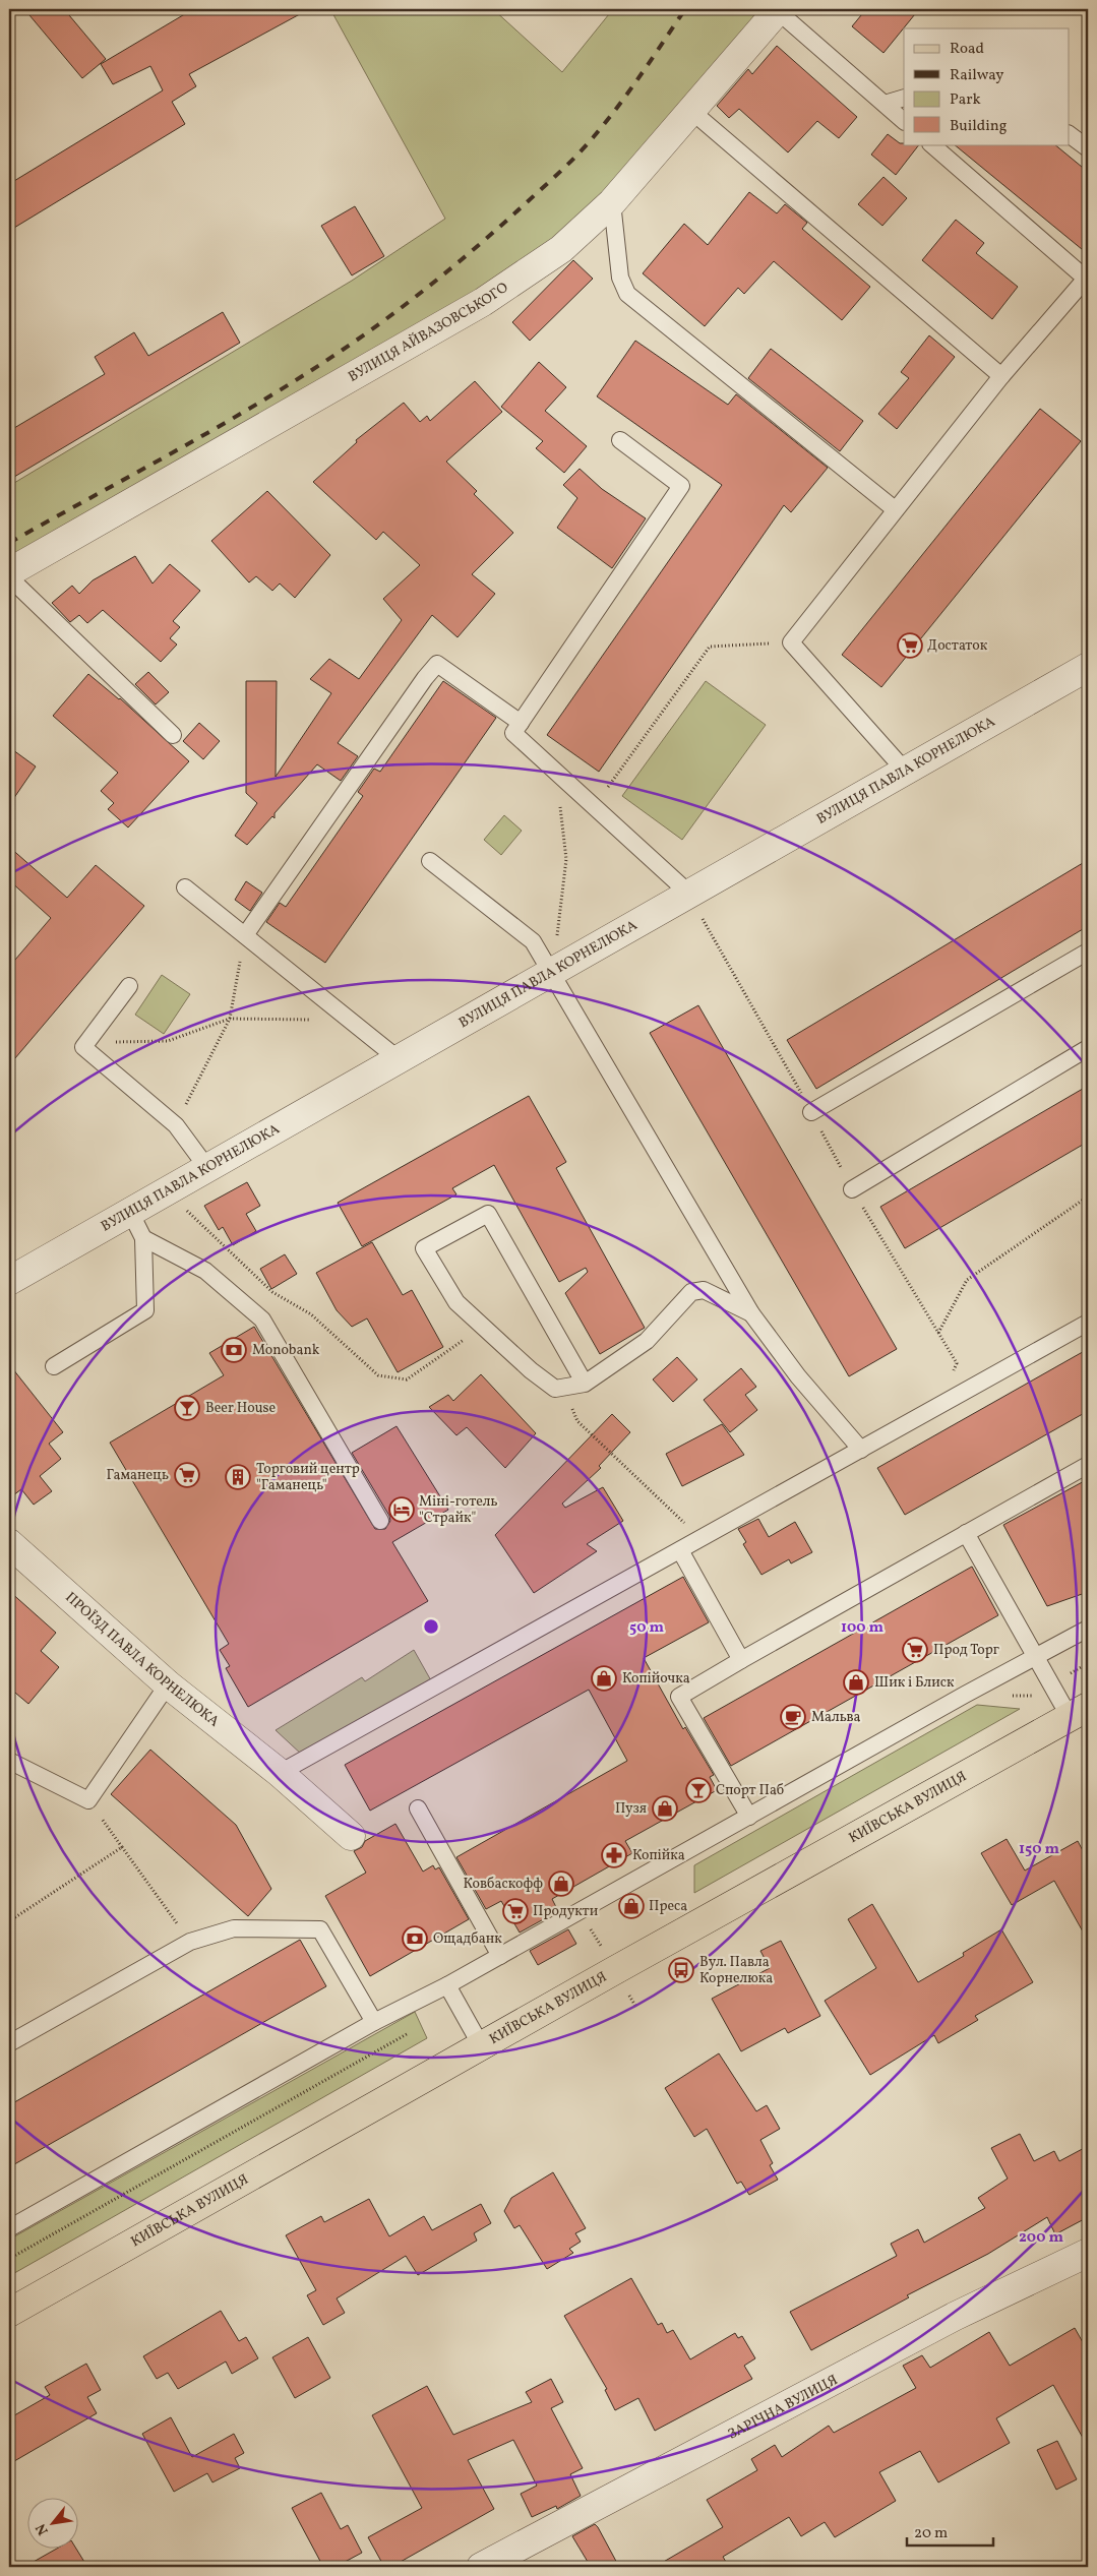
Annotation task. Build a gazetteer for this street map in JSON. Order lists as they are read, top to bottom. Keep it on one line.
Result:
{"streets":{"main road":["КИЇВСЬКА ВУЛИЦЯ"],"street":["ВУЛИЦЯ АЙВАЗОВСЬКОГО","ВУЛИЦЯ ПАВЛА КОРНЕЛЮКА","ПРОЇЗД ПАВЛА КОРНЕЛЮКА","ЗАРІЧНА ВУЛИЦЯ"]},"places":{"supermarket":["Достаток","Гаманець","Прод Торг","Продукти"],"bank":["Monobank","Ощадбанк"],"bar":["Beer House","Спорт Паб"],"building":["Торговий центр \"Гаманець\""],"hotel":["Міні-готель \"Страйк\""],"shop":["Копійочка","Шик і Блиск","Пузя","Ковбаскофф","Преса"],"cafe":["Мальва"],"pharmacy":["Копійка"],"bus stop":["Вул. Павла Корнелюка"]},"legend":["Road","Railway","Park","Building"],"scale_bar":"20 m","north":"bottom left","rings":["50 m","100 m","150 m","200 m"]}
